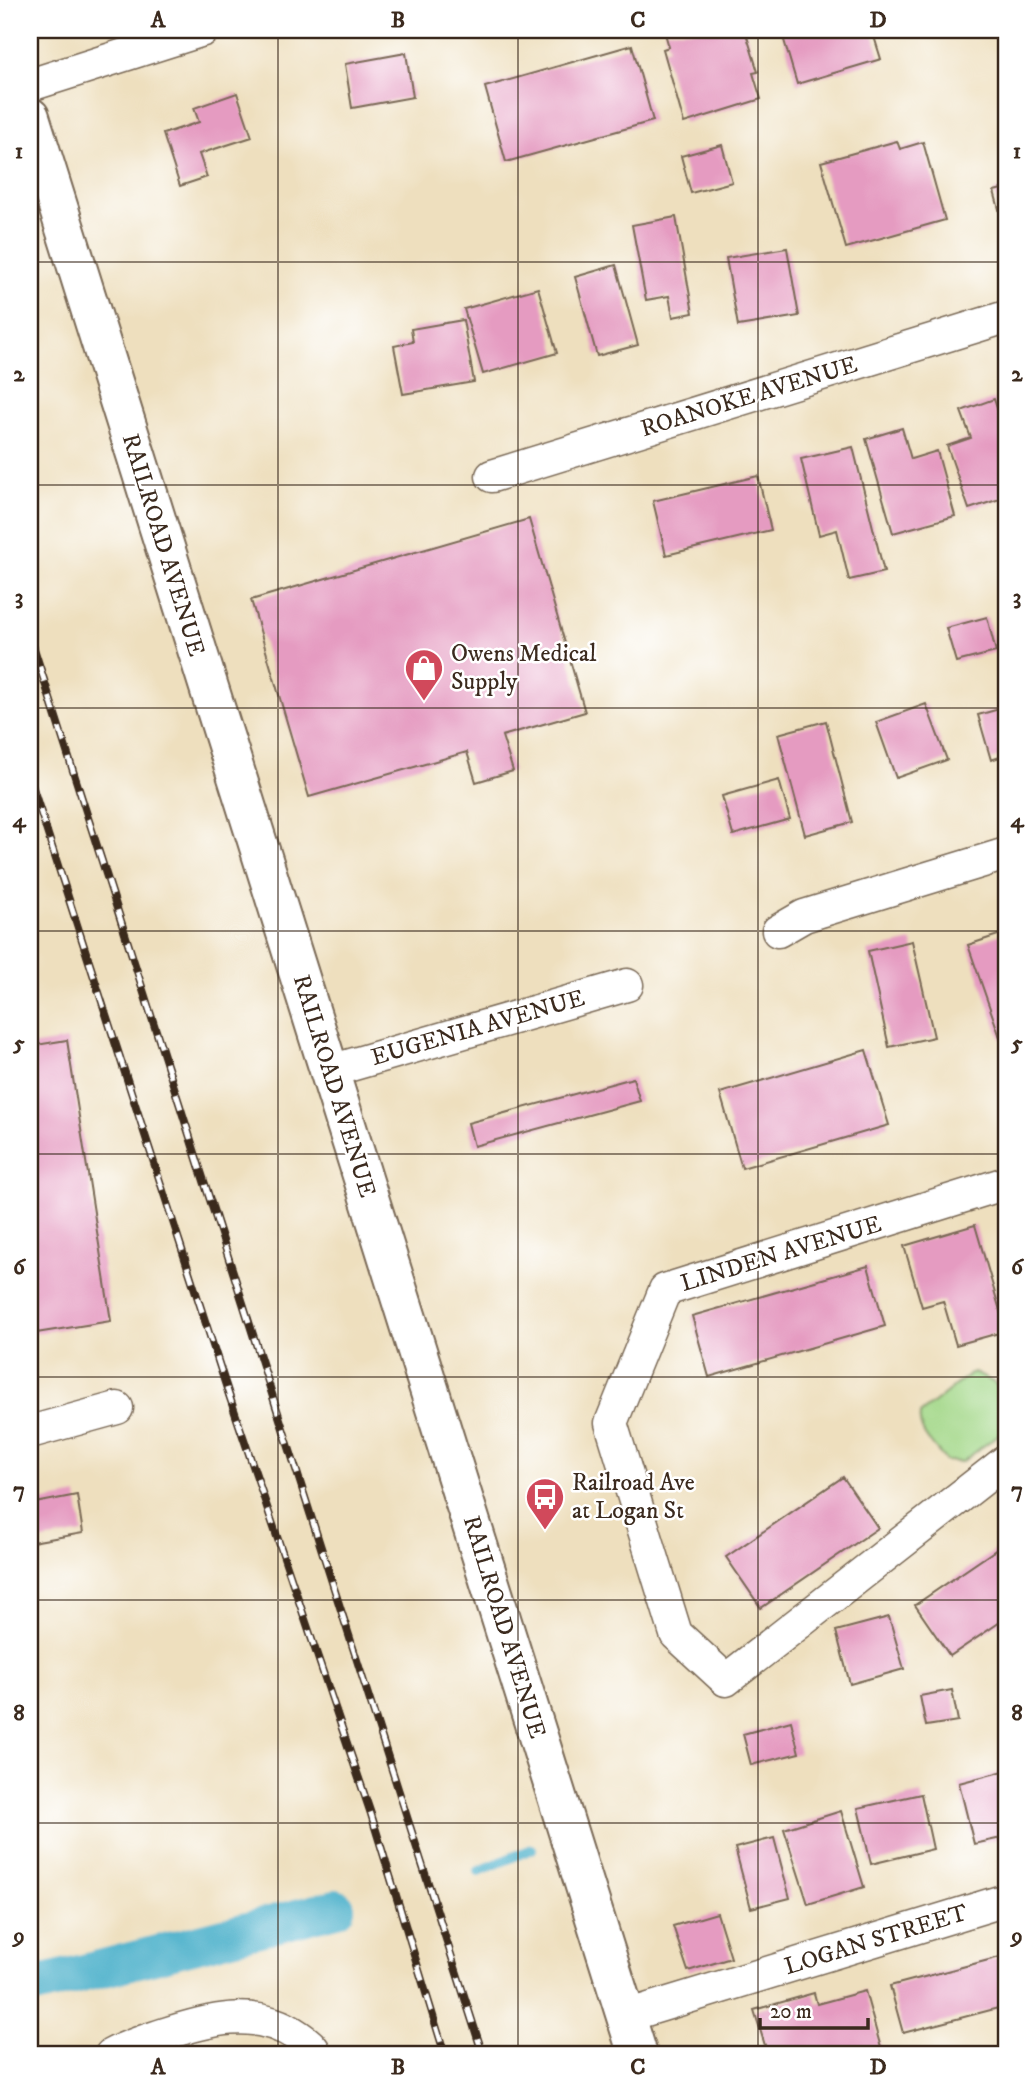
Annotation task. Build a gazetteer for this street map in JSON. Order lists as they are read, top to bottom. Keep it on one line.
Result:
{"streets":{"main road":["RAILROAD AVENUE"],"street":["ROANOKE AVENUE","EUGENIA AVENUE","LINDEN AVENUE","LOGAN STREET"]},"crossings":[["RAILROAD AVENUE","EUGENIA AVENUE"],["RAILROAD AVENUE","LOGAN STREET"]],"places":{"shop":["Owens Medical Supply"],"bus stop":["Railroad Ave at Logan St"]},"scale_bar":"20 m","grid":{"columns":["A","B","C","D"],"rows":["1","2","3","4","5","6","7","8","9"]}}
